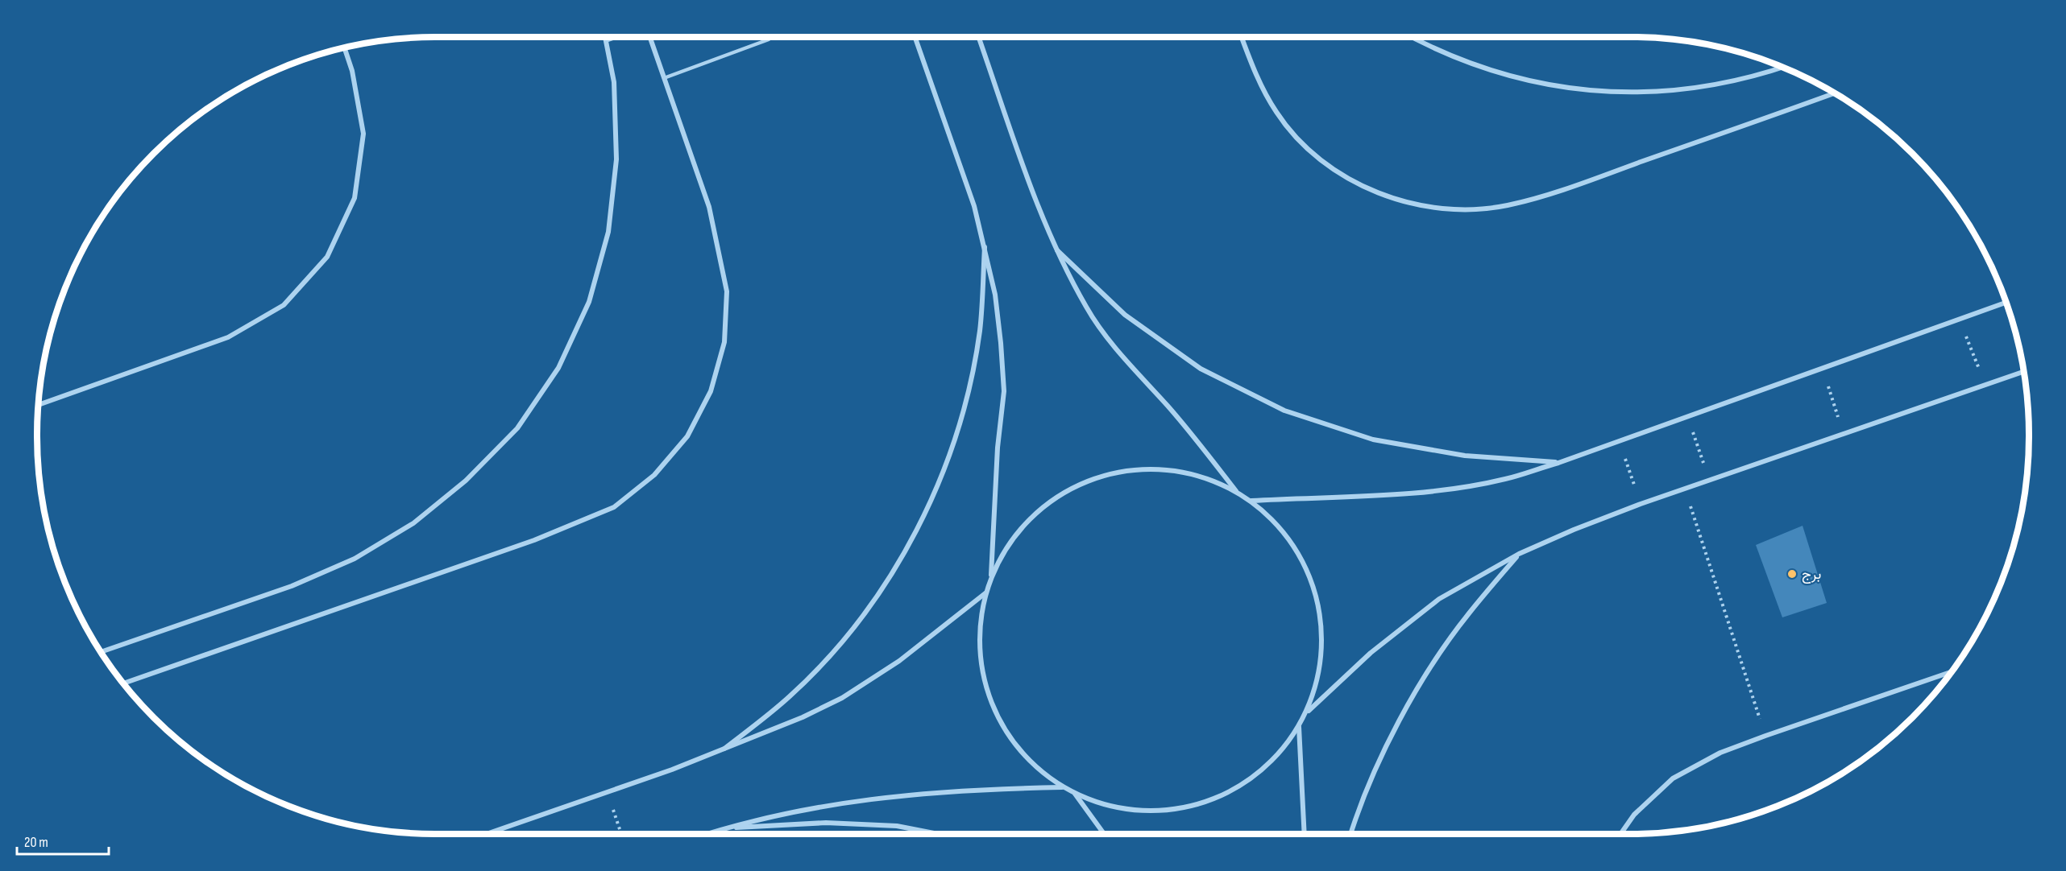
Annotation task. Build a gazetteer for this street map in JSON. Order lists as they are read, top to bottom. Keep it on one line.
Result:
{"places":["برج"],"scale_bar":"20 m"}
